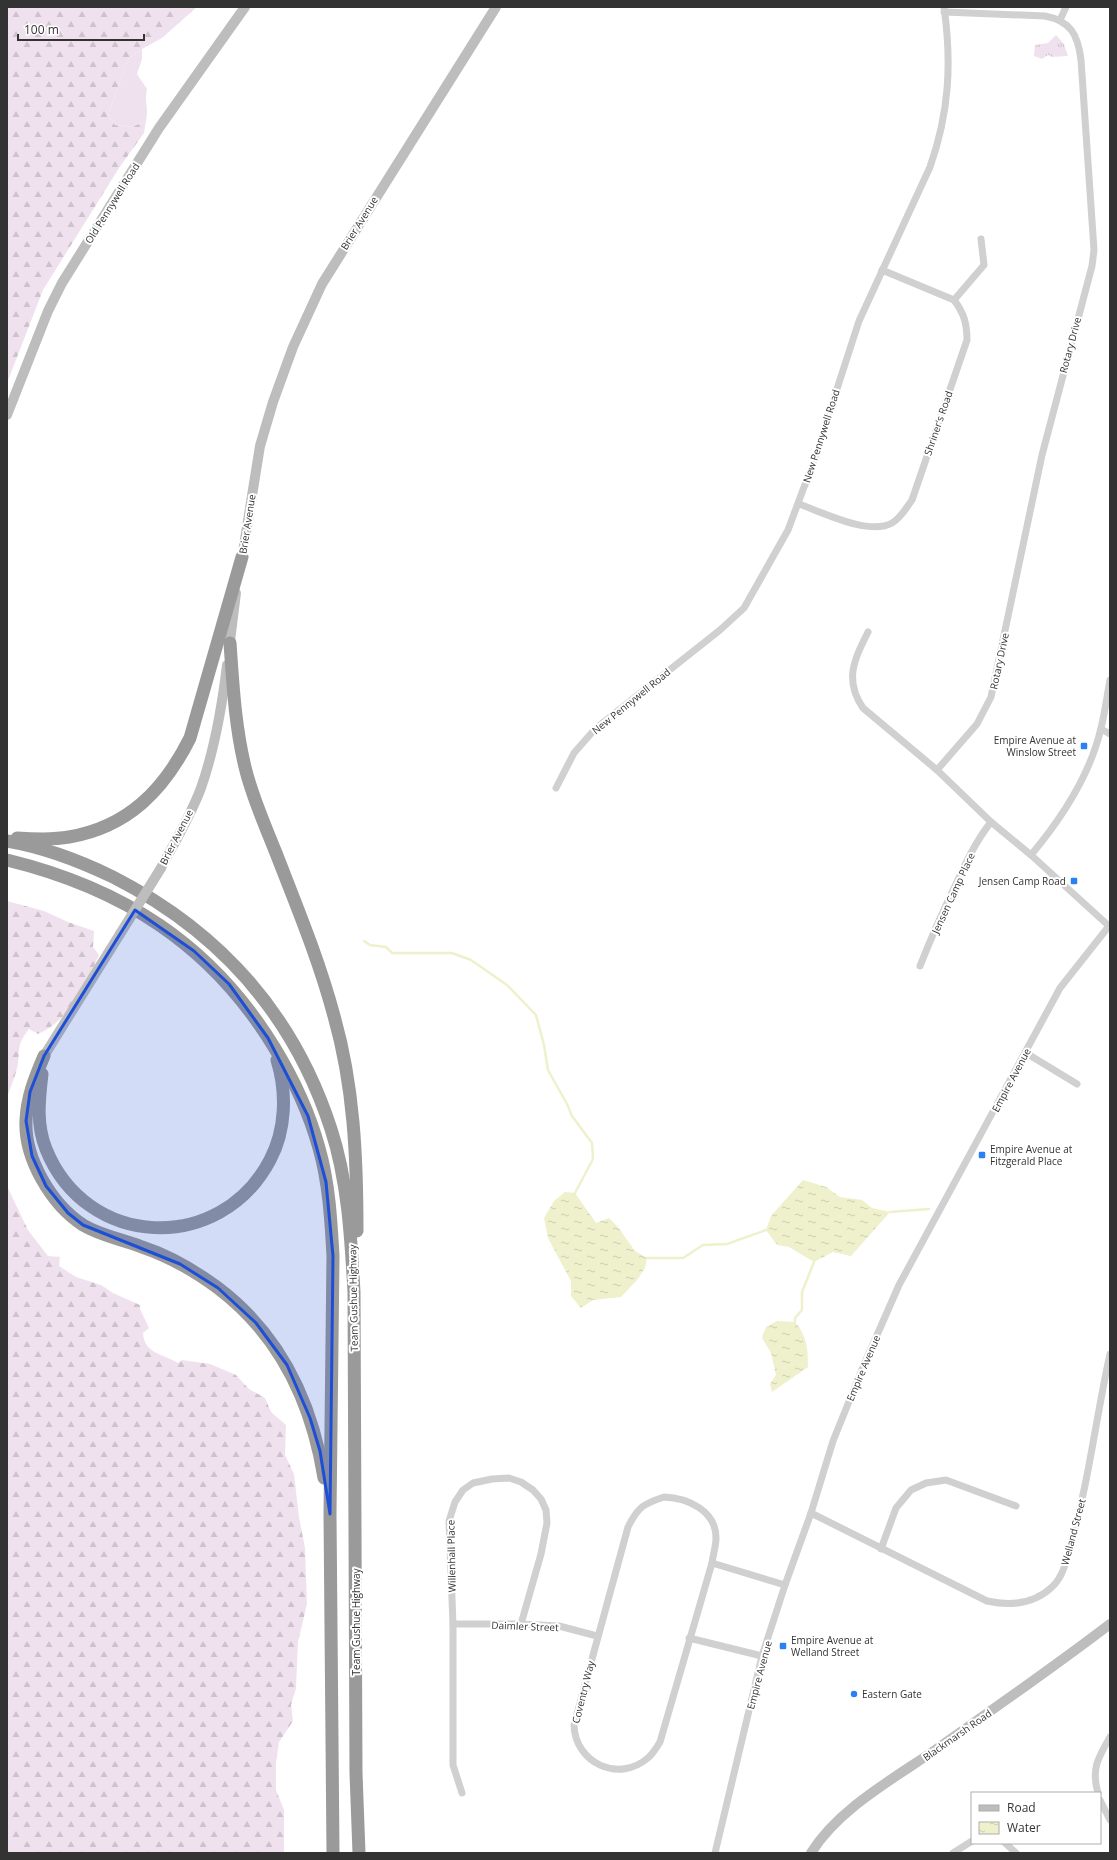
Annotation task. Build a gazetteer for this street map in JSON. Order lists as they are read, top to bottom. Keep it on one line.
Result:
{"streets":{"highway":["Team Gushue Highway"],"main road":["Old Pennywell Road","Brier Avenue","Blackmarsh Road"],"street":["Rotary Drive","Shriner's Road","New Pennywell Road","Jensen Camp Place","Empire Avenue","Welland Street","Willenhall Place","Daimler Street","Coventry Way"]},"crossings":[["Shriner's Road","New Pennywell Road"],["Empire Avenue","Welland Street"],["Willenhall Place","Daimler Street"],["Daimler Street","Coventry Way"]],"places":{"transit":["Empire Avenue at Winslow Street","Jensen Camp Road","Empire Avenue at Fitzgerald Place","Empire Avenue at Welland Street"],"other":["Eastern Gate"]},"legend":["Road","Water"],"scale_bar":"100 m"}
